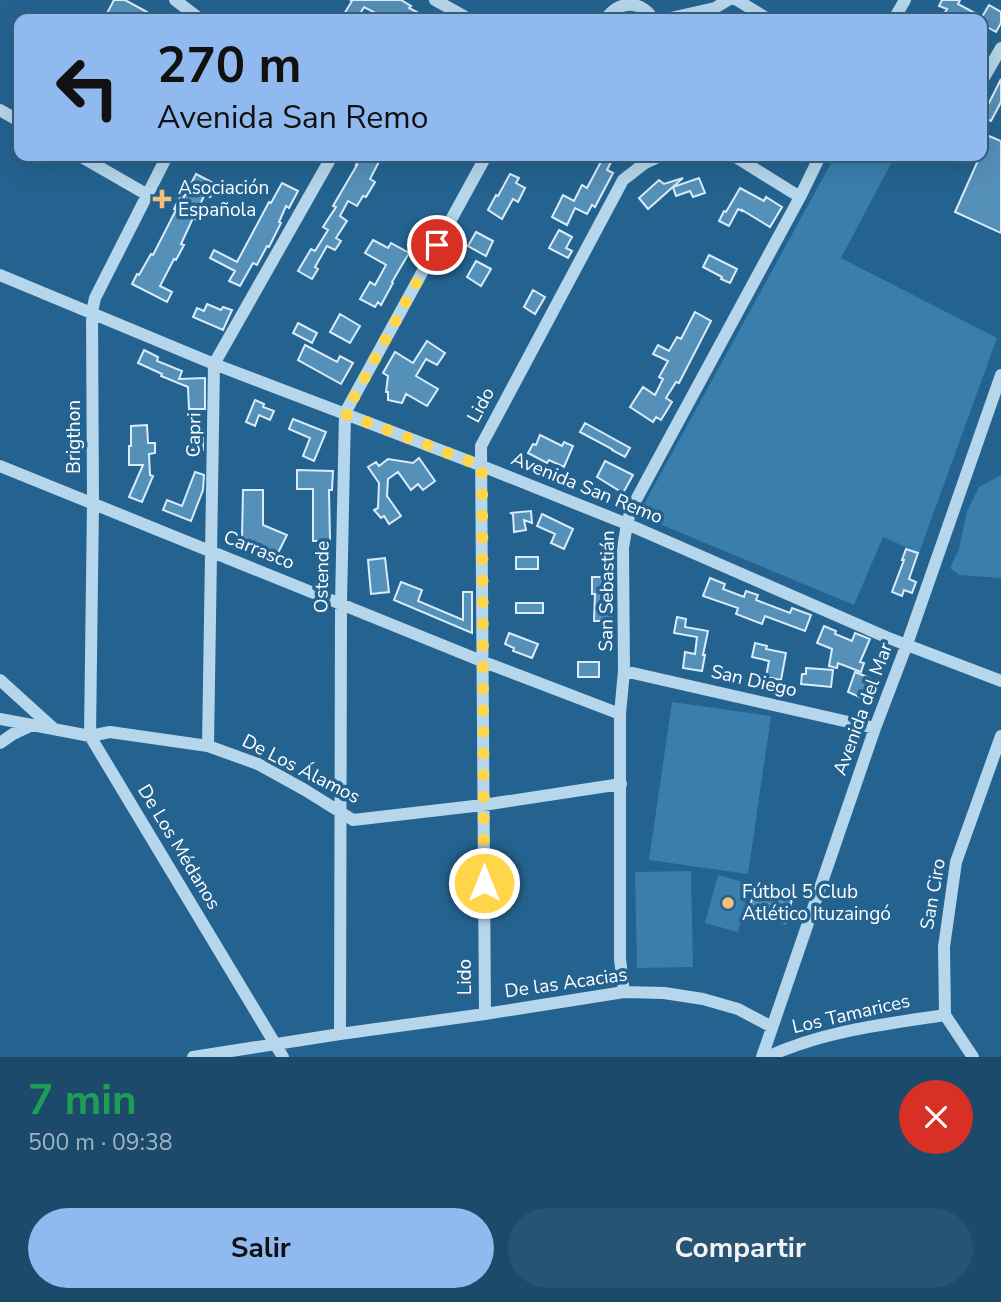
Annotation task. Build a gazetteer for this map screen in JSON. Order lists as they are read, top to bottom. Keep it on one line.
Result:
{"streets":{"street":["Lido","Capri","Brigthon","Avenida San Remo","Carrasco","Ostende","San Sebastián","San Diego","Avenida del Mar","De Los Álamos","De Los Médanos","San Ciro","De las Acacias","Los Tamarices"]},"crossings":[["Lido","Avenida San Remo"],["Lido","Carrasco"],["Lido","De Los Álamos"],["Lido","De las Acacias"],["Capri","Avenida San Remo"],["Capri","Carrasco"],["Capri","De Los Álamos"],["Brigthon","Avenida San Remo"],["Brigthon","Carrasco"],["Brigthon","De Los Álamos"],["Brigthon","De Los Médanos"],["Avenida San Remo","Ostende"],["Avenida San Remo","San Sebastián"],["Avenida San Remo","Avenida del Mar"],["Carrasco","Ostende"],["Carrasco","San Sebastián"],["Ostende","De Los Álamos"],["Ostende","De las Acacias"],["San Sebastián","San Diego"],["San Sebastián","De Los Álamos"],["San Sebastián","De las Acacias"],["San Diego","Avenida del Mar"],["Avenida del Mar","De las Acacias"],["Avenida del Mar","Los Tamarices"],["De Los Álamos","De Los Médanos"],["De Los Médanos","De las Acacias"],["San Ciro","Los Tamarices"]],"places":{"health":["Asociación Española"],"other":["Fútbol 5 Club Atlético Ituzaingó"]},"page":{"turn":["270 m","Avenida San Remo"],"heading":["7 min","500 m · 09:38"],"buttons":["Salir","Compartir"]}}
